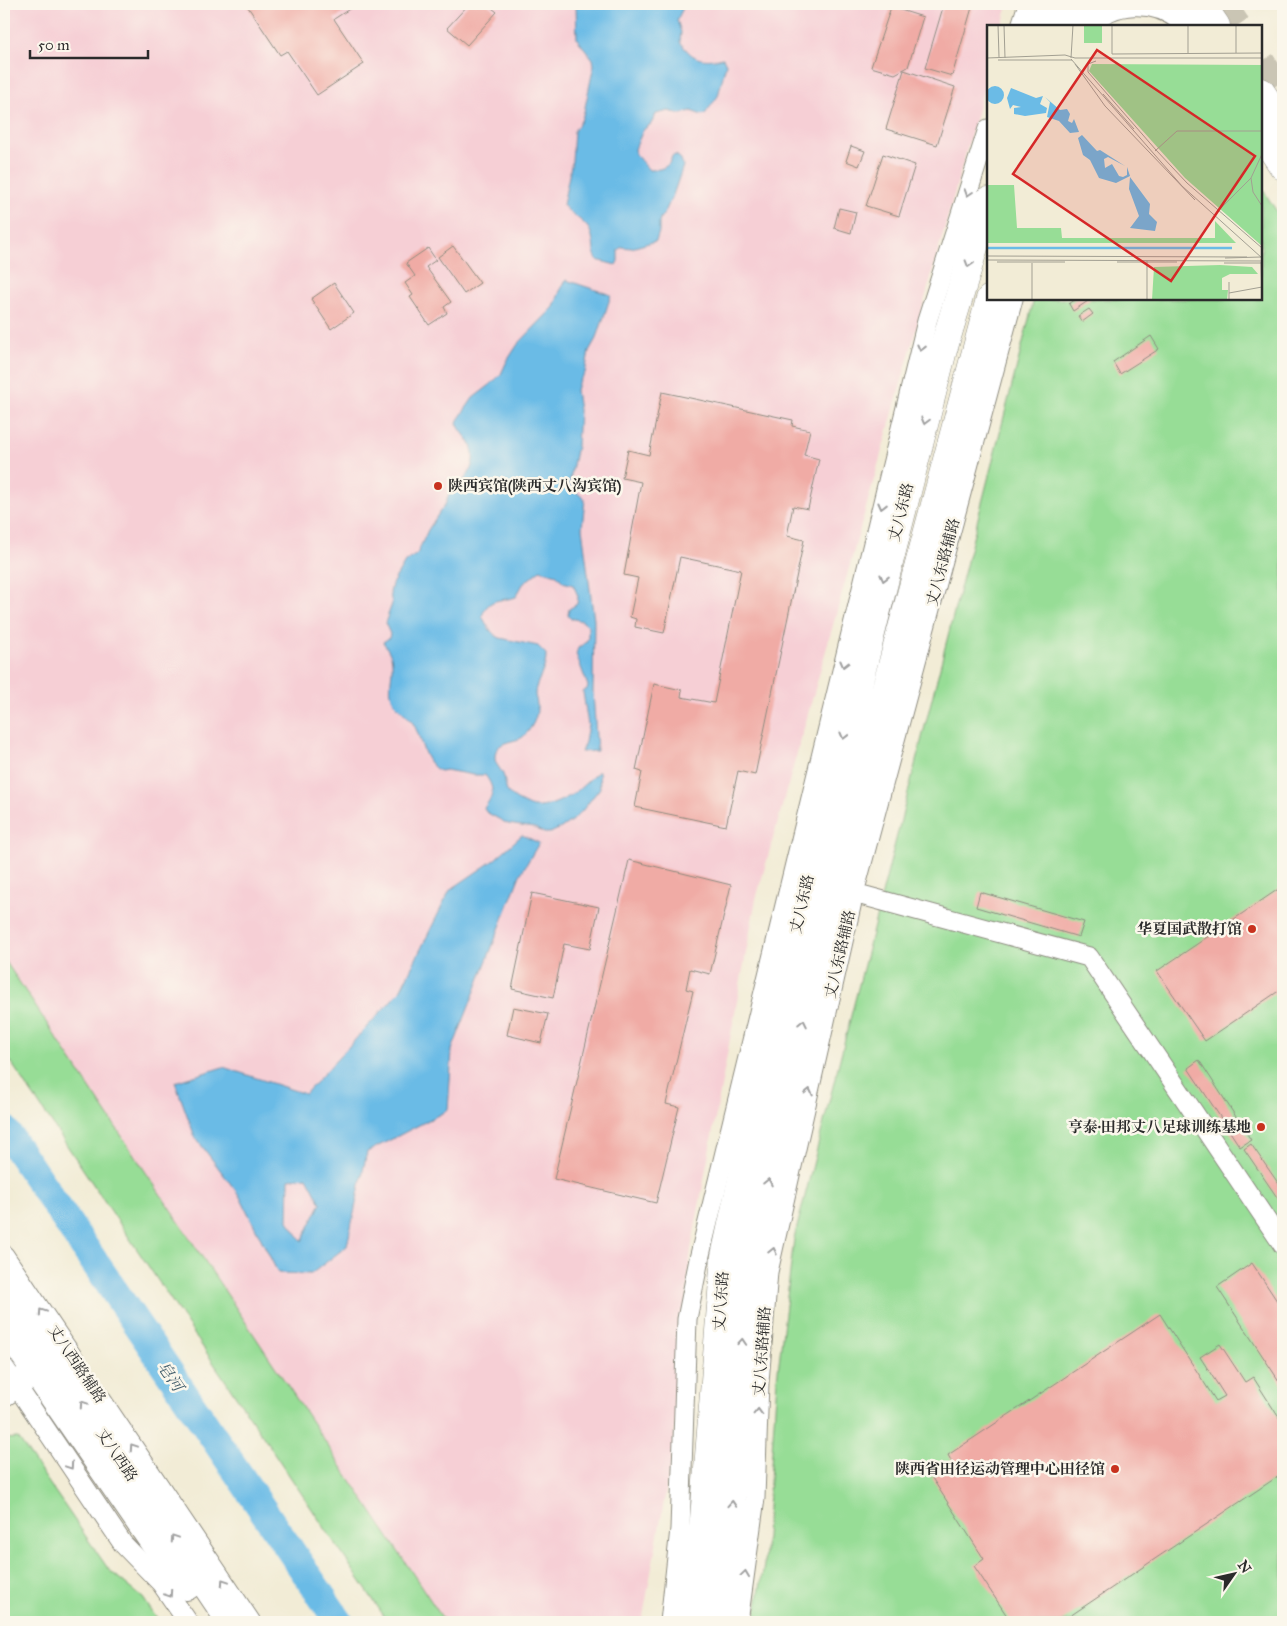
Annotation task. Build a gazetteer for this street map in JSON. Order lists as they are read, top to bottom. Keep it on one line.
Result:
{"streets":{"main road":["丈八东路","丈八西路"],"street":["丈八东路辅路","丈八西路辅路"]},"crossings":[["丈八东路","丈八东路辅路"],["丈八西路辅路","丈八西路"]],"water":["皂河"],"places":["陕西宾馆(陕西丈八沟宾馆)","华夏国武散打馆","亨泰·田邦丈八足球训练基地","陕西省田径运动管理中心田径馆"],"scale_bar":"50 m","north":"top right"}
